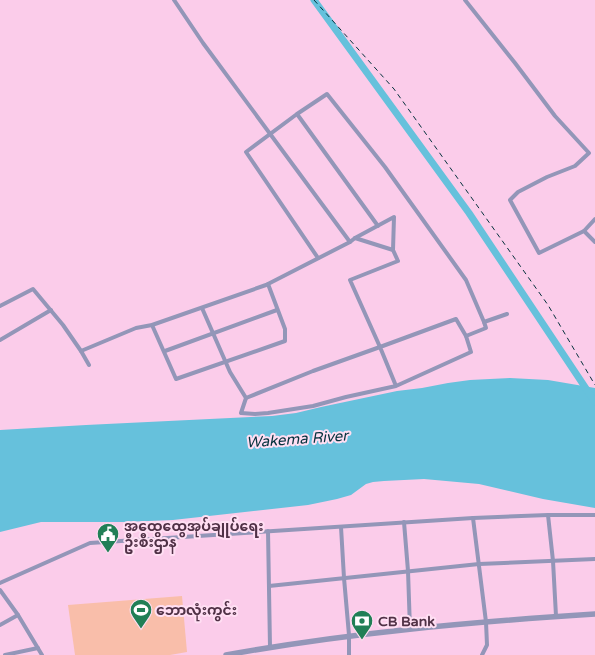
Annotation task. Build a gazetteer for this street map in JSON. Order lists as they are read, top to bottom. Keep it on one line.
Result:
{"water":["Wakema River"],"places":{"public building":["အထွေထွေအုပ်ချုပ်ရေး ဦးစီးဌာန"],"sports":["ဘောလုံးကွင်း"],"bank":["CB Bank"]}}
